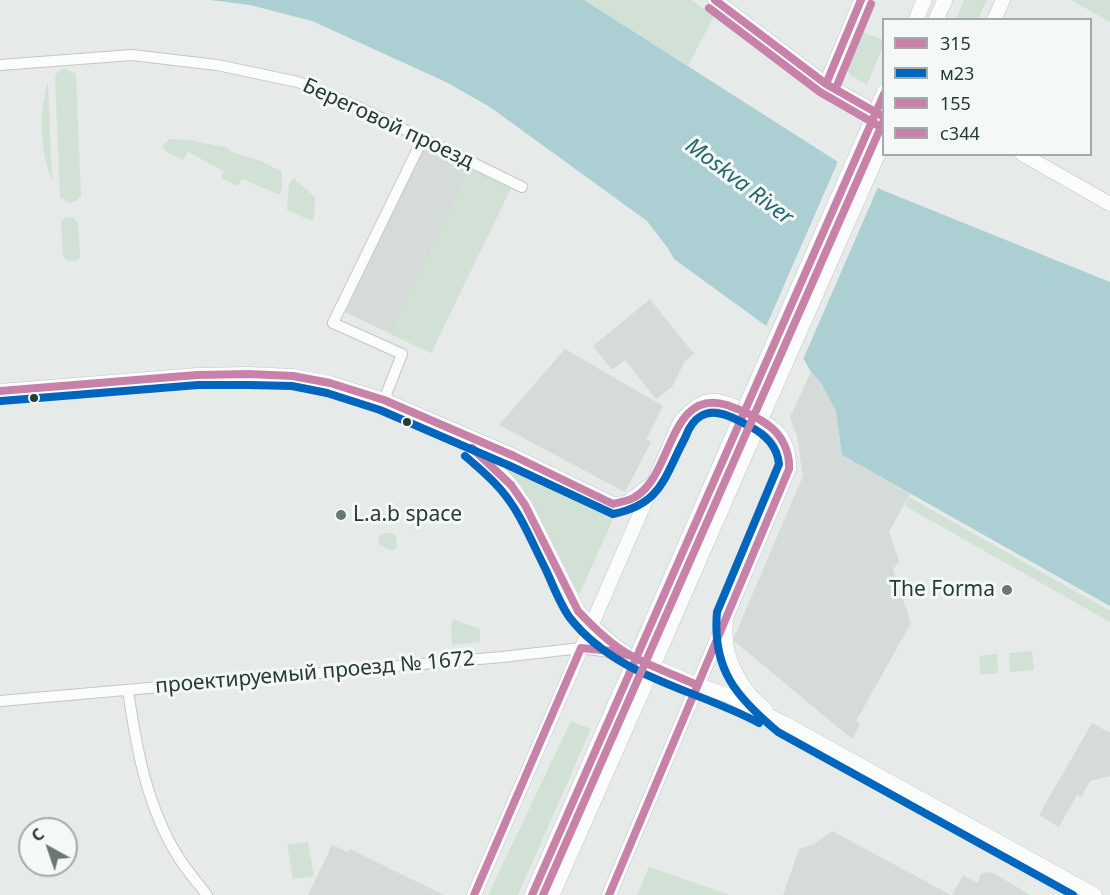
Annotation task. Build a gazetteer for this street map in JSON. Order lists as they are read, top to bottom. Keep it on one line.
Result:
{"streets":{"street":["Береговой проезд","проектируемый проезд № 1672"]},"water":["Moskva River"],"places":["L.a.b space","The Forma"],"lines":["transit line с344","transit line 155","transit line 315","transit line м23"],"legend":["315","м23","155","с344"],"north":"top left"}
